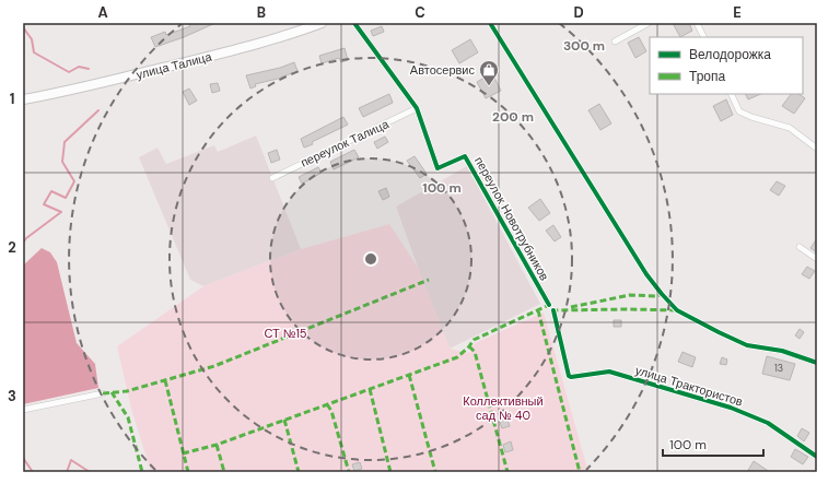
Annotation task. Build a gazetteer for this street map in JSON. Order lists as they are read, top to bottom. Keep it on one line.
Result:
{"streets":{"main road":["улица Талица"],"street":["переулок Талица","переулок Новотрубников","улица Трактористов"]},"crossings":[["переулок Талица","переулок Новотрубников"]],"parks":["СТ №15","Коллективный сад № 40"],"places":{"shop":["Автосервис"]},"house_numbers":["13"],"legend":["Велодорожка","Тропа"],"scale_bar":"100 m","grid":{"columns":["A","B","C","D","E"],"rows":["1","2","3"]},"rings":["300 m","200 m","100 m"]}
